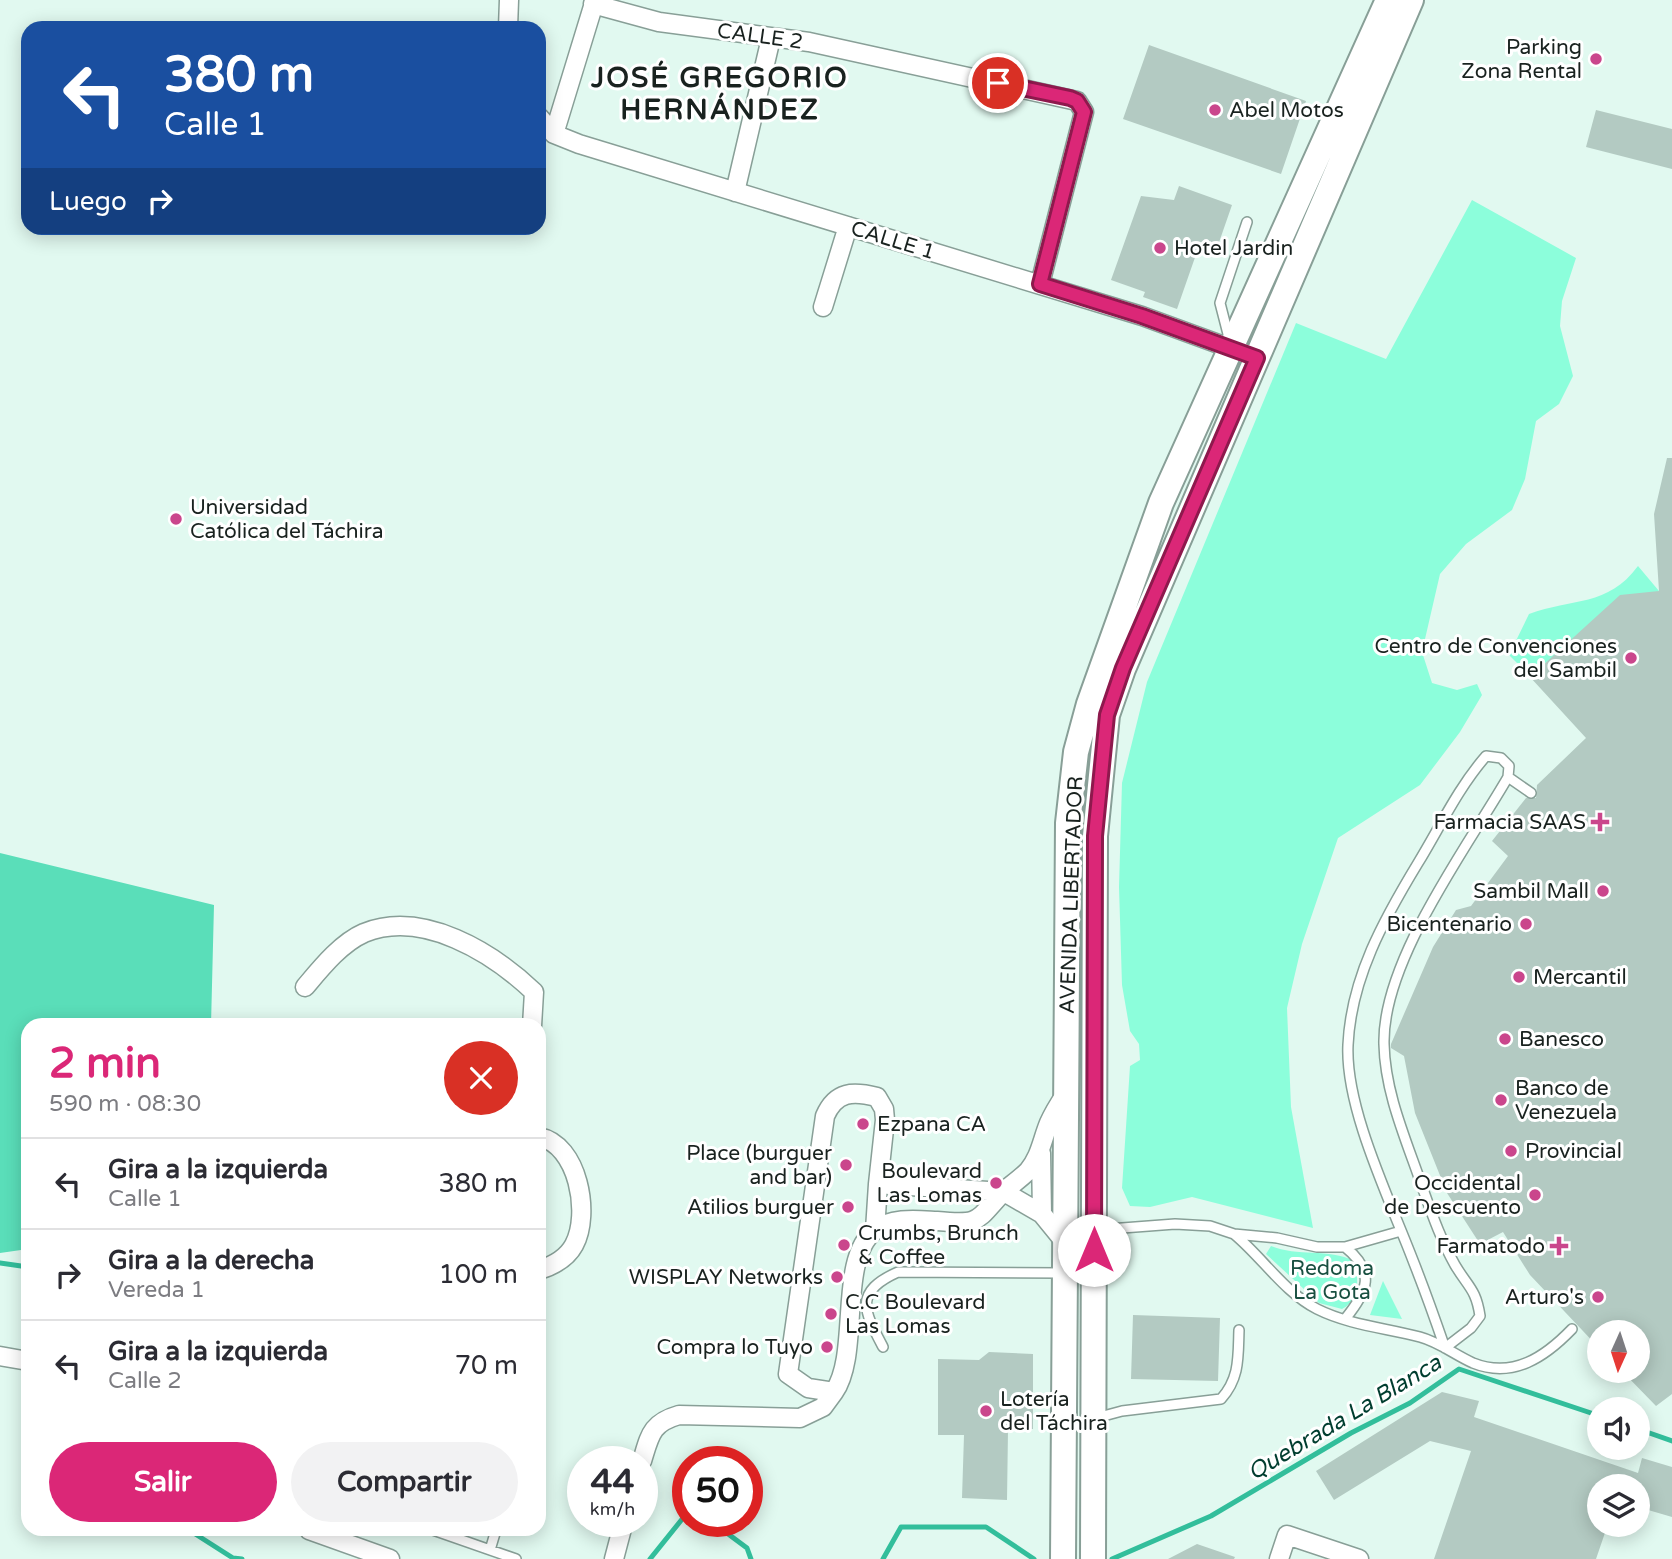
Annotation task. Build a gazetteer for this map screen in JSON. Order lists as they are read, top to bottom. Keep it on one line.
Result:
{"streets":{"main road":["AVENIDA LIBERTADOR"],"street":["CALLE 2","CALLE 1"]},"crossings":[["CALLE 2","CALLE 1"],["CALLE 1","AVENIDA LIBERTADOR"]],"districts":["JOSÉ GREGORIO HERNÁNDEZ"],"water":["Quebrada La Blanca"],"parks":["Redoma La Gota"],"places":{"other":["Parking Zona Rental","Abel Motos","Hotel Jardin","Universidad Católica del Táchira","Centro de Convenciones del Sambil","Sambil Mall","Bicentenario","Mercantil","Banesco","Banco de Venezuela","Ezpana CA","Provincial","Place (burguer and bar)","Boulevard Las Lomas","Occidental de Descuento","Atilios burguer","Crumbs, Brunch & Coffee","WISPLAY Networks","Arturo's","C.C Boulevard Las Lomas","Compra lo Tuyo","Lotería del Táchira"],"health":["Farmacia SAAS","Farmatodo"]},"north":"bottom","page":{"turn":["380 m","Calle 1"],"then":"Luego","heading":["2 min","590 m · 08:30"],"list":[{"name":"Gira a la izquierda","note":"Calle 1","value":"380 m"},{"name":"Gira a la derecha","note":"Vereda 1","value":"100 m"},{"name":"Gira a la izquierda","note":"Calle 2","value":"70 m"}],"buttons":["Salir","Compartir"],"speed":"44 km/h","limit":"50"}}
